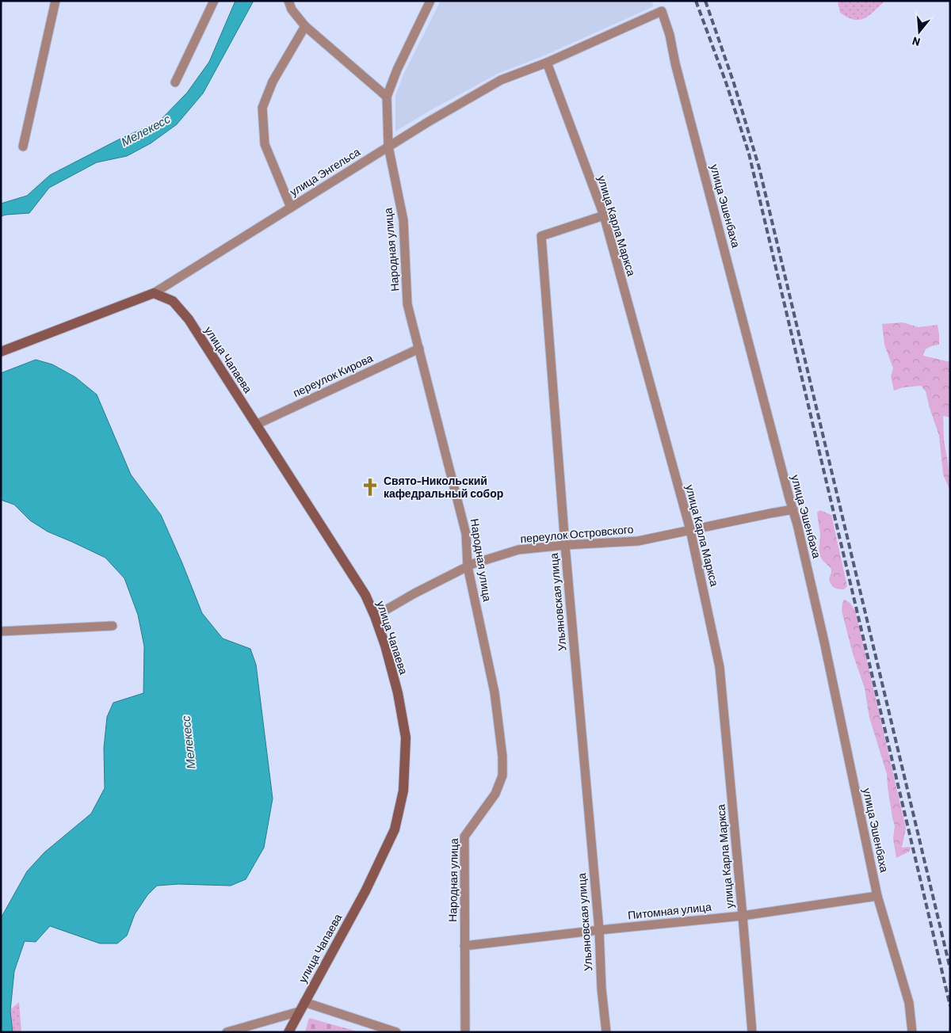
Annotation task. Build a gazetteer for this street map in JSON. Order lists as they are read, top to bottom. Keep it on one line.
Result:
{"streets":{"street":["улица Энгельса","улица Эшенбаха","улица Карла Маркса","Народная улица","улица Чапаева","переулок Кирова","переулок Островского","Ульяновская улица","Питомная улица"]},"crossings":[["улица Энгельса","улица Эшенбаха"],["улица Энгельса","улица Карла Маркса"],["улица Энгельса","Народная улица"],["улица Энгельса","улица Чапаева"],["улица Эшенбаха","переулок Островского"],["улица Эшенбаха","Питомная улица"],["улица Карла Маркса","переулок Островского"],["улица Карла Маркса","Ульяновская улица"],["улица Карла Маркса","Питомная улица"],["Народная улица","переулок Кирова"],["Народная улица","переулок Островского"],["Народная улица","Питомная улица"],["улица Чапаева","переулок Кирова"],["улица Чапаева","переулок Островского"],["переулок Островского","Ульяновская улица"],["Ульяновская улица","Питомная улица"]],"water":["Мелекесс"],"places":{"church":["Свято-Никольский кафедральный собор"]},"north":"bottom"}
